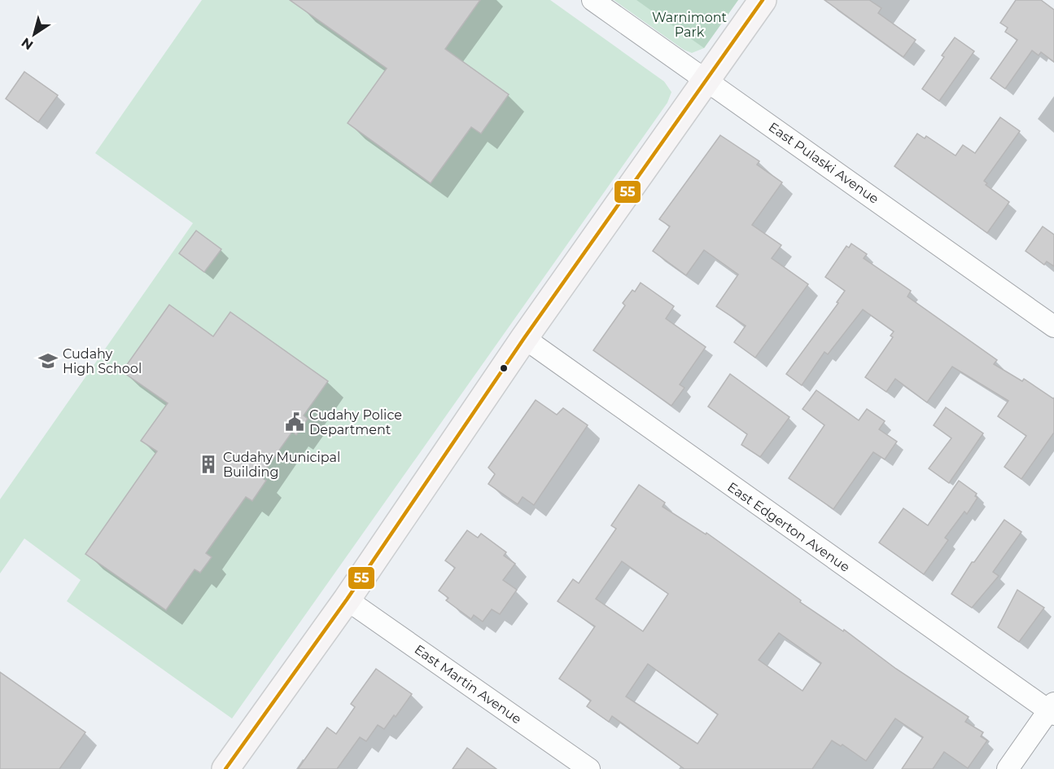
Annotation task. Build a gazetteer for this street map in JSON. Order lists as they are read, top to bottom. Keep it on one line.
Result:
{"streets":{"street":["East Pulaski Avenue","East Edgerton Avenue","East Martin Avenue"]},"parks":["Warnimont Park"],"places":{"school or university":["Cudahy High School"],"public building":["Cudahy Police Department"],"building":["Cudahy Municipal Building"]},"lines":["transit line 55"],"north":"bottom left"}
